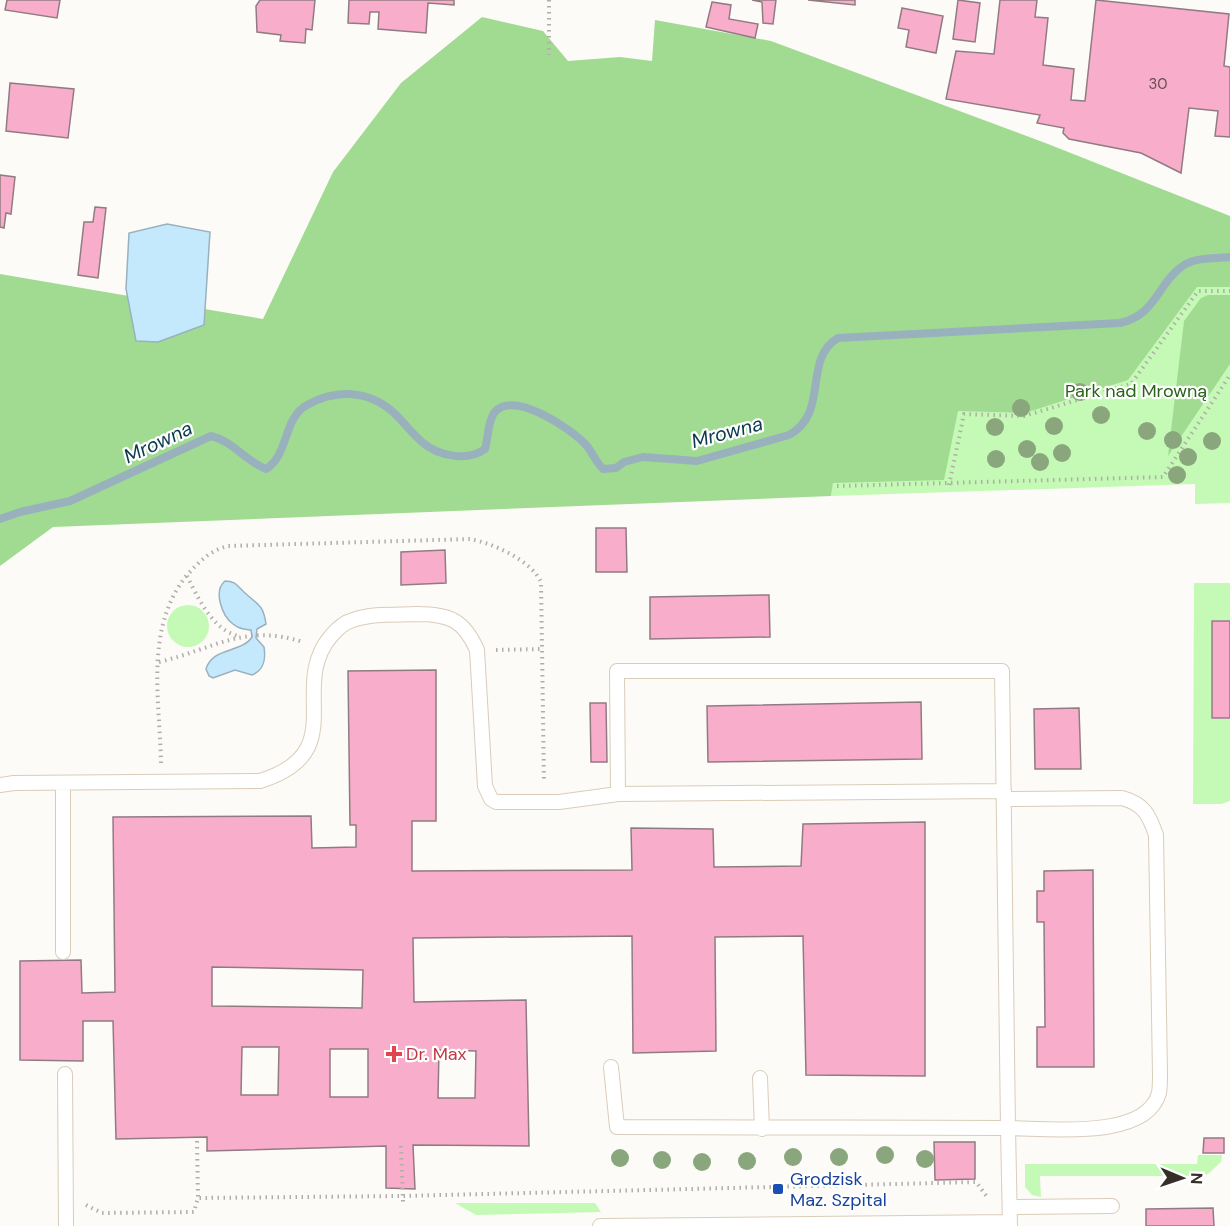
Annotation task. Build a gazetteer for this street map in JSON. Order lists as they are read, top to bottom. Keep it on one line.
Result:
{"water":["Mrowna"],"parks":["Park nad Mrowną"],"places":{"health":["Dr. Max"],"transit":["Grodzisk Maz. Szpital"]},"house_numbers":["30"],"north":"right"}
